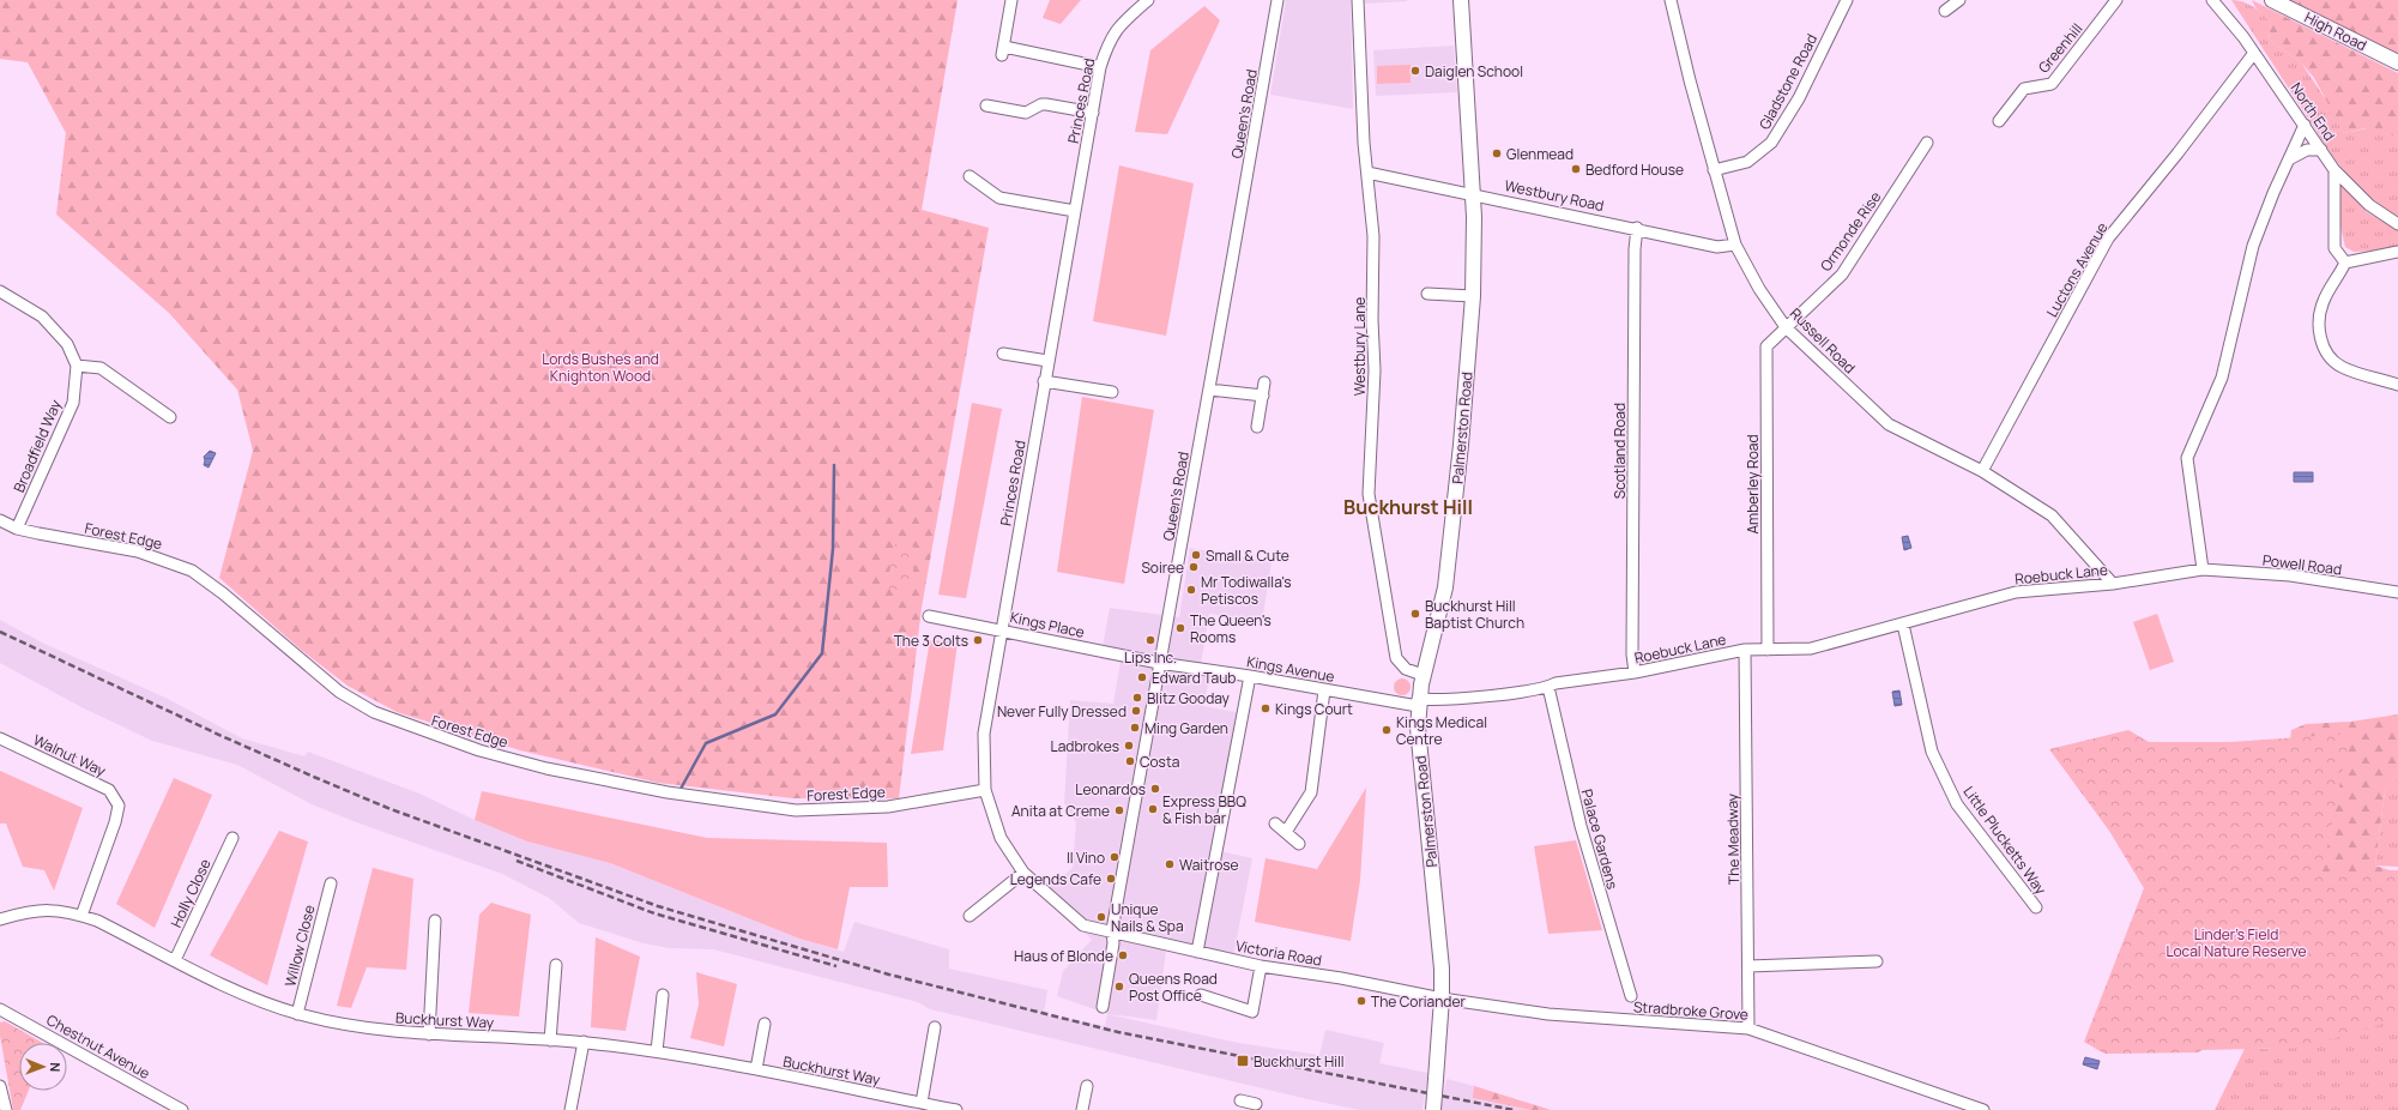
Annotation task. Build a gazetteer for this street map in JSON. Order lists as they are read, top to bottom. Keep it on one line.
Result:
{"streets":{"main road":["High Road","Palmerston Road"],"street":["Greenhill","Gladstone Road","Princes Road","North End","Queen's Road","Westbury Road","Ormonde Rise","Luctons Avenue","Russell Road","Westbury Lane","Broadfield Way","Scotland Road","Amberley Road","Forest Edge","Powell Road","Roebuck Lane","Kings Place","Kings Avenue","Walnut Way","Palace Gardens","The Meadway","Little Plucketts Way","Holly Close","Willow Close","Victoria Road","Stradbroke Grove","Buckhurst Way","Chestnut Avenue"]},"crossings":[["Gladstone Road","Russell Road"],["Princes Road","Queen's Road"],["Princes Road","Forest Edge"],["Princes Road","Kings Place"],["Princes Road","Victoria Road"],["North End","Luctons Avenue"],["Queen's Road","Kings Place"],["Queen's Road","Kings Avenue"],["Queen's Road","Victoria Road"],["Westbury Road","Russell Road"],["Westbury Road","Westbury Lane"],["Westbury Road","Palmerston Road"],["Westbury Road","Scotland Road"],["Ormonde Rise","Russell Road"],["Ormonde Rise","Amberley Road"],["Luctons Avenue","Russell Road"],["Russell Road","Amberley Road"],["Russell Road","Roebuck Lane"],["Westbury Lane","Palmerston Road"],["Palmerston Road","Roebuck Lane"],["Palmerston Road","Kings Avenue"],["Palmerston Road","Victoria Road"],["Palmerston Road","Stradbroke Grove"],["Broadfield Way","Forest Edge"],["Scotland Road","Roebuck Lane"],["Amberley Road","Roebuck Lane"],["Powell Road","Roebuck Lane"],["Roebuck Lane","Kings Avenue"],["Roebuck Lane","Palace Gardens"],["Roebuck Lane","The Meadway"],["Roebuck Lane","Little Plucketts Way"],["Kings Place","Kings Avenue"],["Walnut Way","Buckhurst Way"],["The Meadway","Stradbroke Grove"],["Holly Close","Buckhurst Way"],["Willow Close","Buckhurst Way"],["Victoria Road","Stradbroke Grove"]],"districts":["Buckhurst Hill"],"parks":["Lords Bushes and Knighton Wood","Linder's Field Local Nature Reserve"],"places":{"other":["Daiglen School","Glenmead","Bedford House","Small & Cute","Soiree","Mr Todiwalla's Petiscos","Buckhurst Hill Baptist Church","The Queen's Rooms","The 3 Colts","Lips Inc.","Edward Taub","Blitz Gooday","Kings Court","Never Fully Dressed","Ming Garden","Kings Medical Centre","Ladbrokes","Costa","Leonardos","Express BBQ & Fish bar","Anita at Creme","Il Vino","Waitrose","Legends Cafe","Unique Nails & Spa","Haus of Blonde","Queens Road Post Office","The Coriander"],"transit":["Buckhurst Hill"]},"north":"right"}
